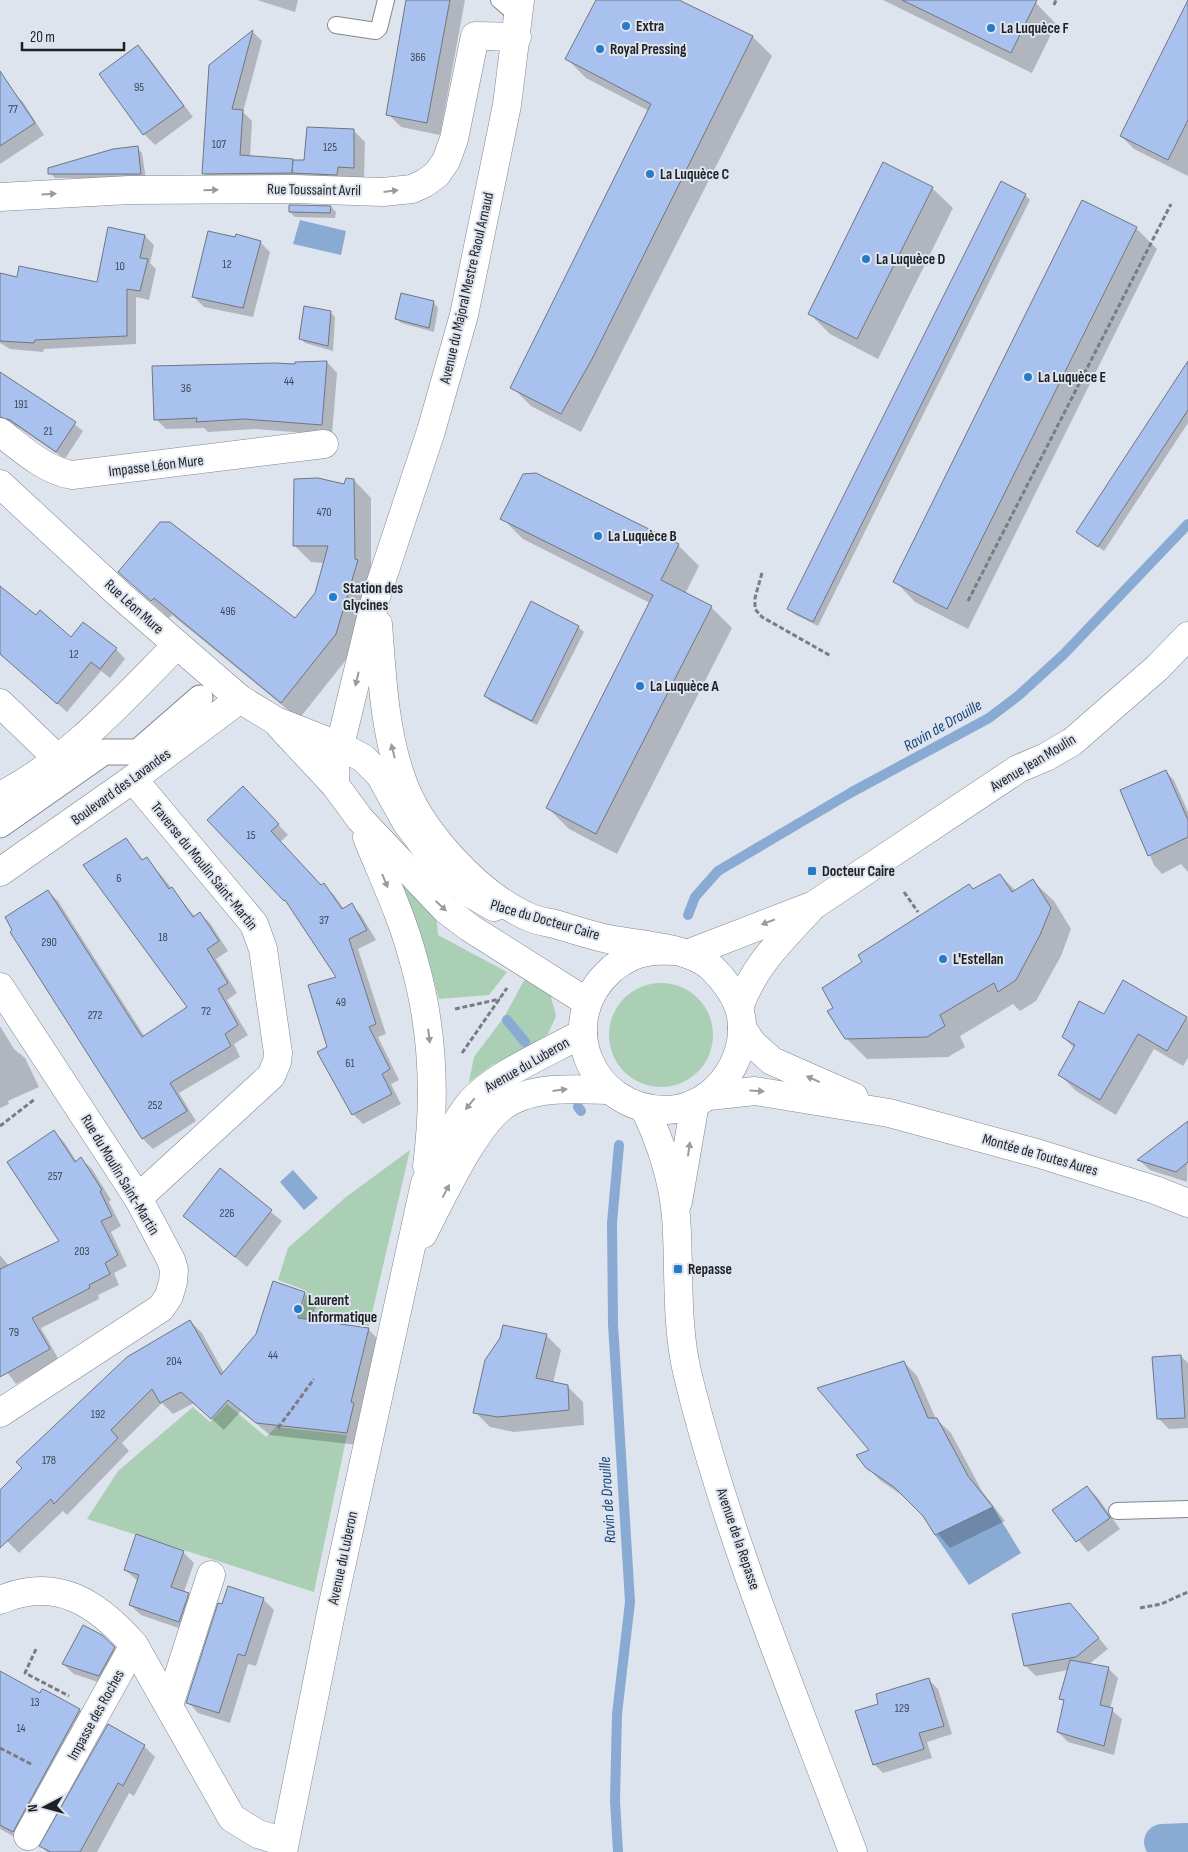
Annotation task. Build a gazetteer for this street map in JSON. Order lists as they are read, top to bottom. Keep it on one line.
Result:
{"streets":{"street":["Rue Toussaint Avril","Avenue du Majoral Mestre Raoul Arnaud","Impasse Léon Mure","Rue Léon Mure","Avenue Jean Moulin","Boulevard des Lavandes","Traverse du Moulin Saint-Martin","Place du Docteur Caire","Avenue du Luberon","Montée de Toutes Aures","Rue du Moulin Saint-Martin","Avenue de la Repasse","Impasse des Roches"]},"crossings":[["Rue Toussaint Avril","Avenue du Majoral Mestre Raoul Arnaud"],["Avenue du Majoral Mestre Raoul Arnaud","Place du Docteur Caire"],["Rue Léon Mure","Boulevard des Lavandes"],["Rue Léon Mure","Place du Docteur Caire"],["Avenue Jean Moulin","Place du Docteur Caire"],["Avenue Jean Moulin","Avenue du Luberon"],["Avenue Jean Moulin","Montée de Toutes Aures"],["Avenue Jean Moulin","Avenue de la Repasse"],["Boulevard des Lavandes","Traverse du Moulin Saint-Martin"],["Traverse du Moulin Saint-Martin","Rue du Moulin Saint-Martin"],["Place du Docteur Caire","Avenue du Luberon"],["Place du Docteur Caire","Montée de Toutes Aures"],["Place du Docteur Caire","Avenue de la Repasse"],["Avenue du Luberon","Montée de Toutes Aures"],["Avenue du Luberon","Avenue de la Repasse"],["Avenue du Luberon","Impasse des Roches"],["Montée de Toutes Aures","Avenue de la Repasse"]],"one_way":["Rue Toussaint Avril"],"water":["Ravin de Drouille"],"places":{"other":["Extra","La Luquèce F","Royal Pressing","La Luquèce C","La Luquèce D","La Luquèce E","La Luquèce B","Station des Glycines","La Luquèce A","L'Estellan","Laurent Informatique"],"transit":["Docteur Caire","Repasse"]},"house_numbers":["366","95","77","107","125","12","10","44","36","191","21","470","496","12","15","6","37","18","290","49","72","272","61","252","257","226","203","79","44","204","192","178","13","129","14"],"scale_bar":"20 m","north":"left"}
